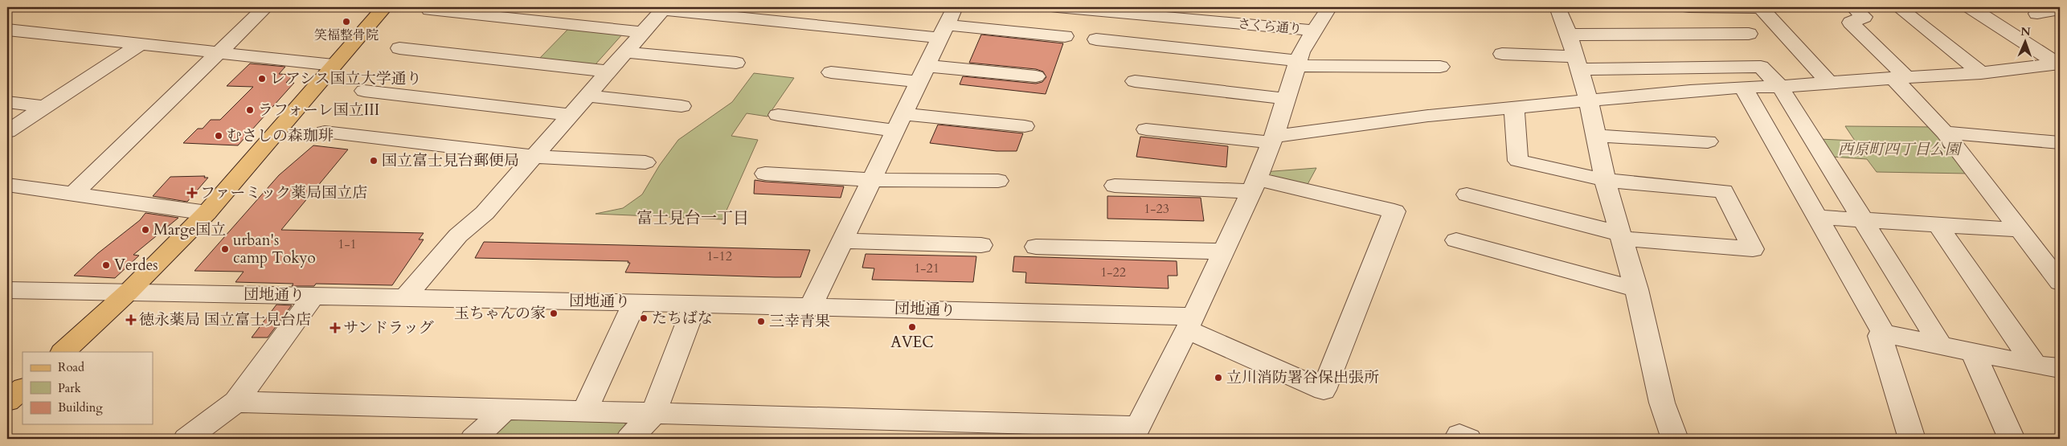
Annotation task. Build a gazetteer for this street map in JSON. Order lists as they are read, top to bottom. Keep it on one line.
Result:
{"streets":{"street":["さくら通り","団地通り"]},"districts":["富士見台一丁目"],"parks":["西原町四丁目公園"],"places":{"other":["笑福整骨院","レアシス国立大学通り","ラフォーレ国立III","むさしの森珈琲","国立富士見台郵便局","Marge国立","urban's camp Tokyo","Verdes","玉ちゃんの家","たちばな","三幸青果","AVEC","立川消防署谷保出張所"],"health":["ファーミック薬局国立店","徳永薬局 国立富士見台店","サンドラッグ"]},"house_numbers":["1-23","1-1","1-12","1-21","1-22"],"legend":["Road","Park","Building"],"north":"top"}
